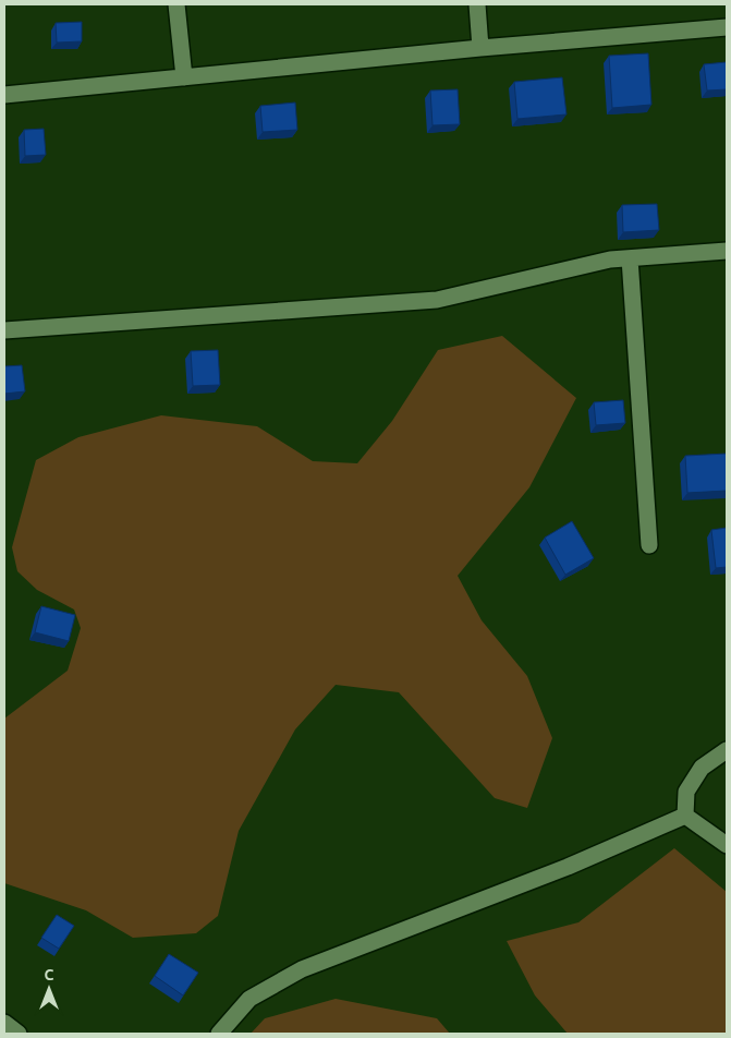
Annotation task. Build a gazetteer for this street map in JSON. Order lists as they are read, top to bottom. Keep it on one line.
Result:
{"north":"top"}
